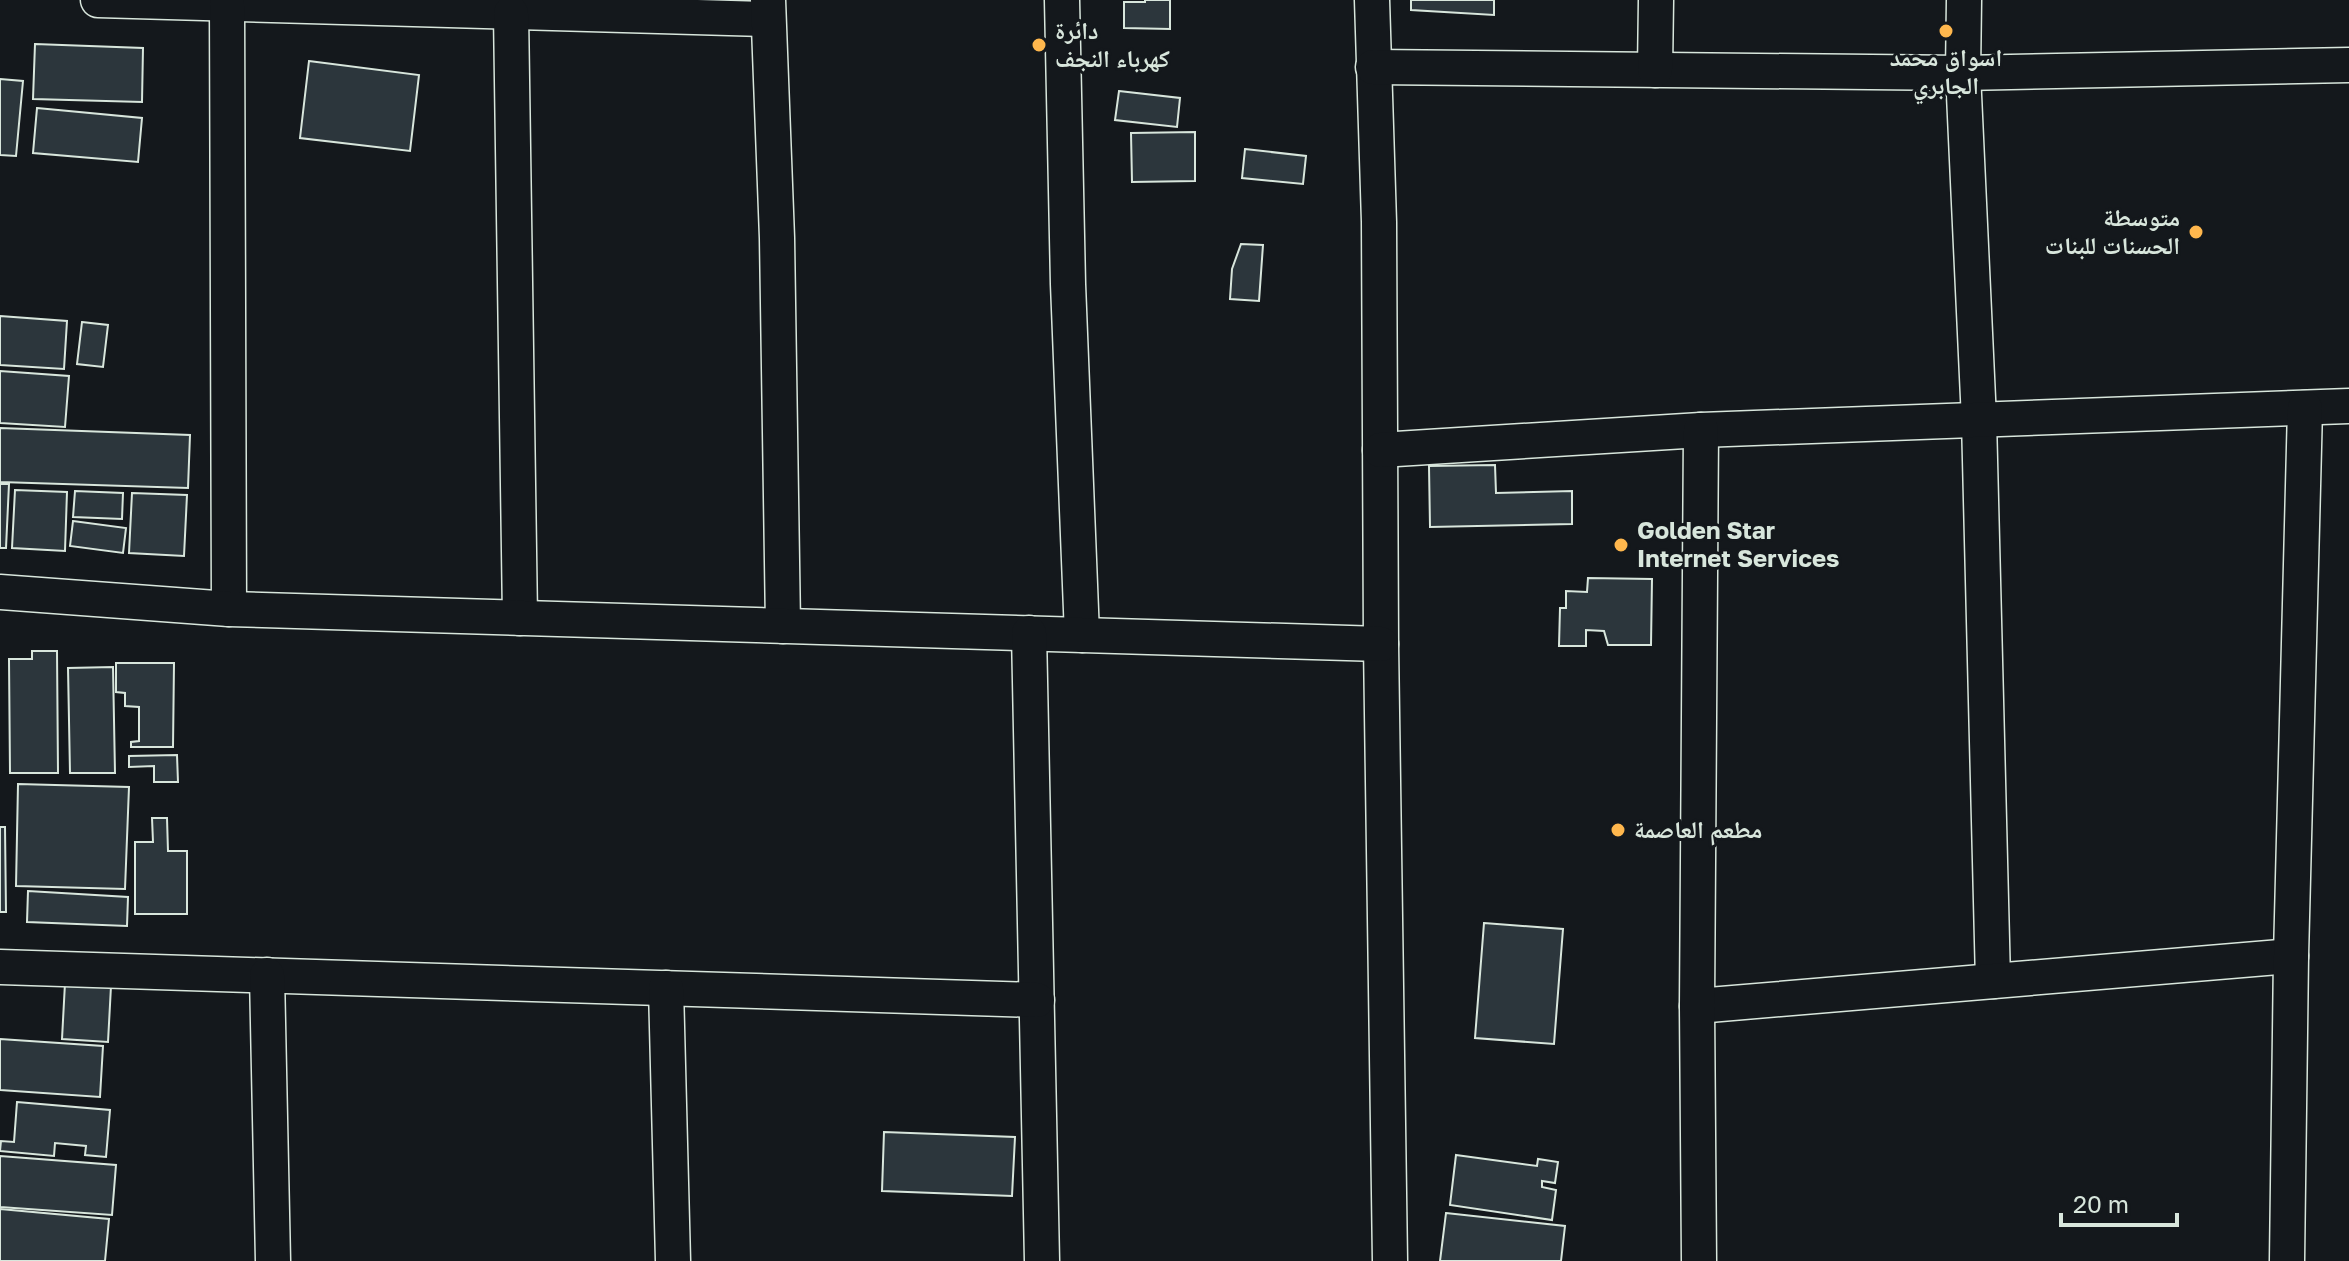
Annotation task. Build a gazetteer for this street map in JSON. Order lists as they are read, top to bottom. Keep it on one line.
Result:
{"places":["اسواق محمد الجابري","دائرة كهرباء النجف","متوسطة الحسنات للبنات","Golden Star Internet Services","مطعم العاصمة"],"scale_bar":"20 m"}
